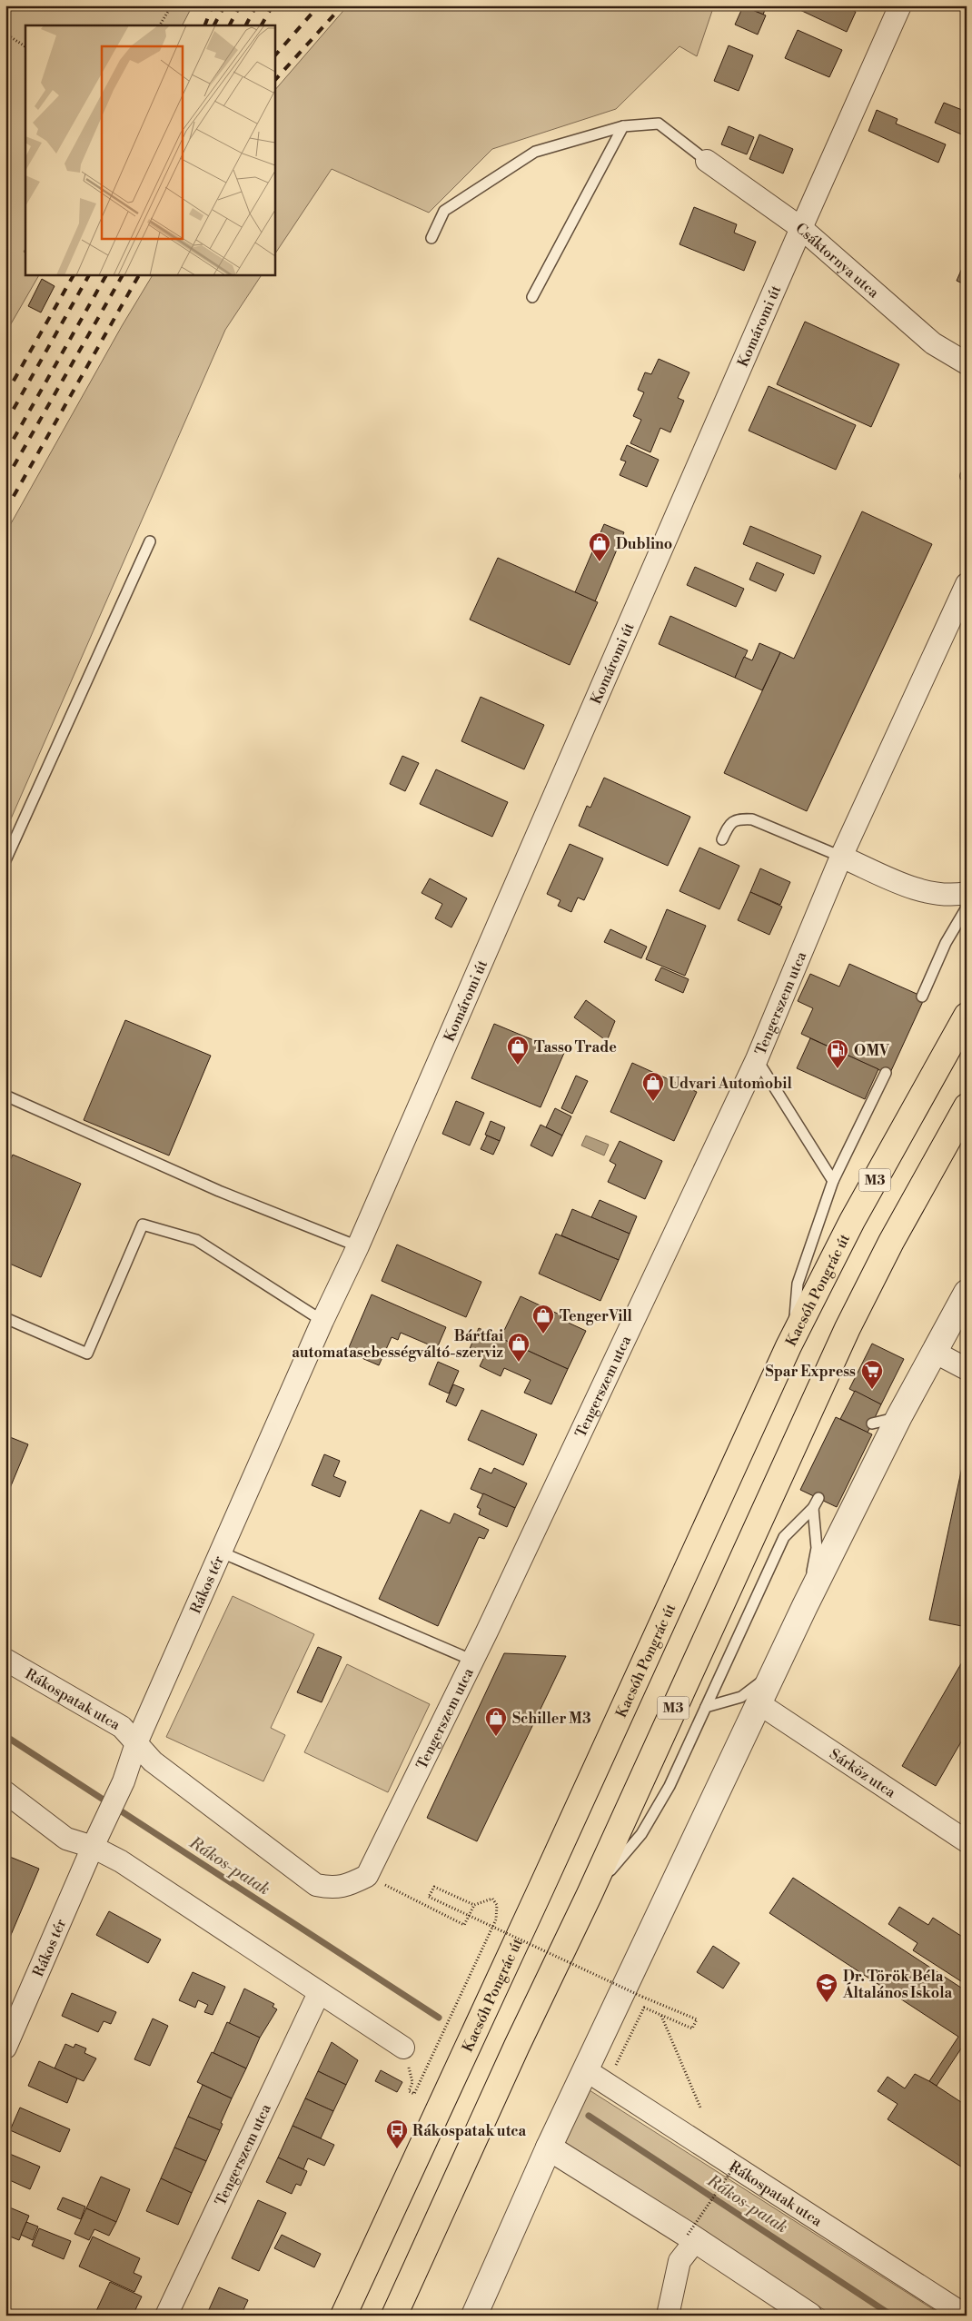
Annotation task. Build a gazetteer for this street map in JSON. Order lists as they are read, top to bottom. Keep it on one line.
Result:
{"streets":{"main road":["M3","Kacsóh Pongrác út"],"street":["Csáktornya utca","Komáromi út","Tengerszem utca","Rákos tér","Rákospatak utca","Sárköz utca"]},"crossings":[["Csáktornya utca","Komáromi út"],["Komáromi út","Rákos tér"],["Rákos tér","Rákospatak utca"]],"water":["Rákos-patak"],"places":{"shop":["Dublino","Tasso Trade","Udvari Automobil","TengerVill","Bártfai automatasebességváltó-szerviz","Schiller M3"],"fuel station":["OMV"],"supermarket":["Spar Express"],"school or university":["Dr. Török Béla Általános Iskola"],"bus stop":["Rákospatak utca"]}}
